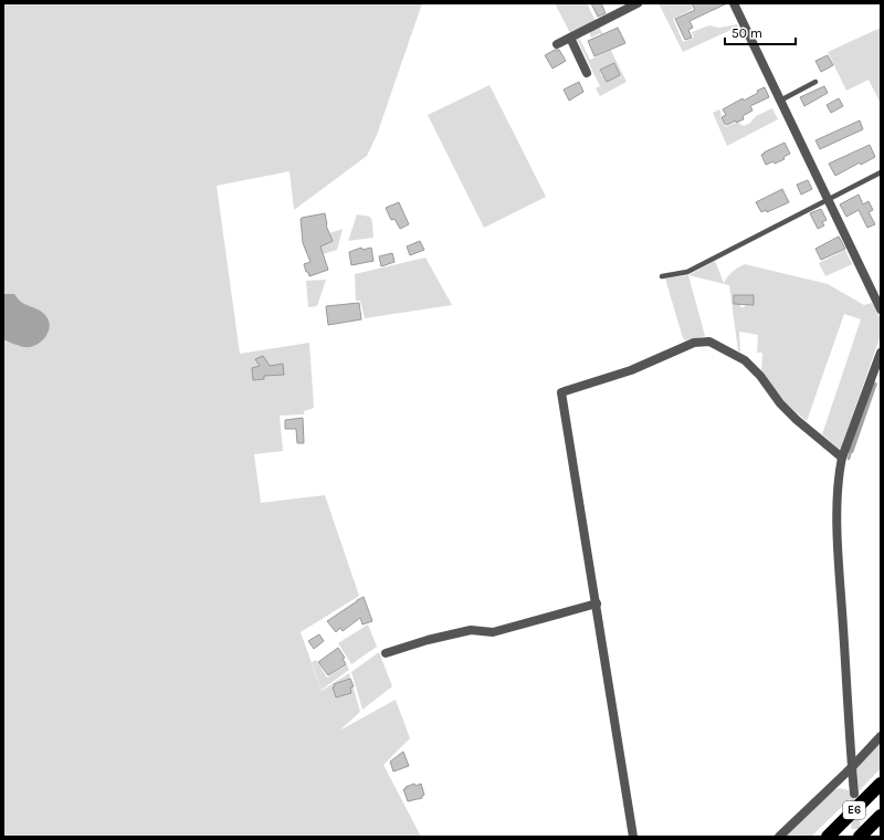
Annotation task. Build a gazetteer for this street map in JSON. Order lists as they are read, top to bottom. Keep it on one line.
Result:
{"streets":{"highway":["E6"]},"scale_bar":"50 m"}
